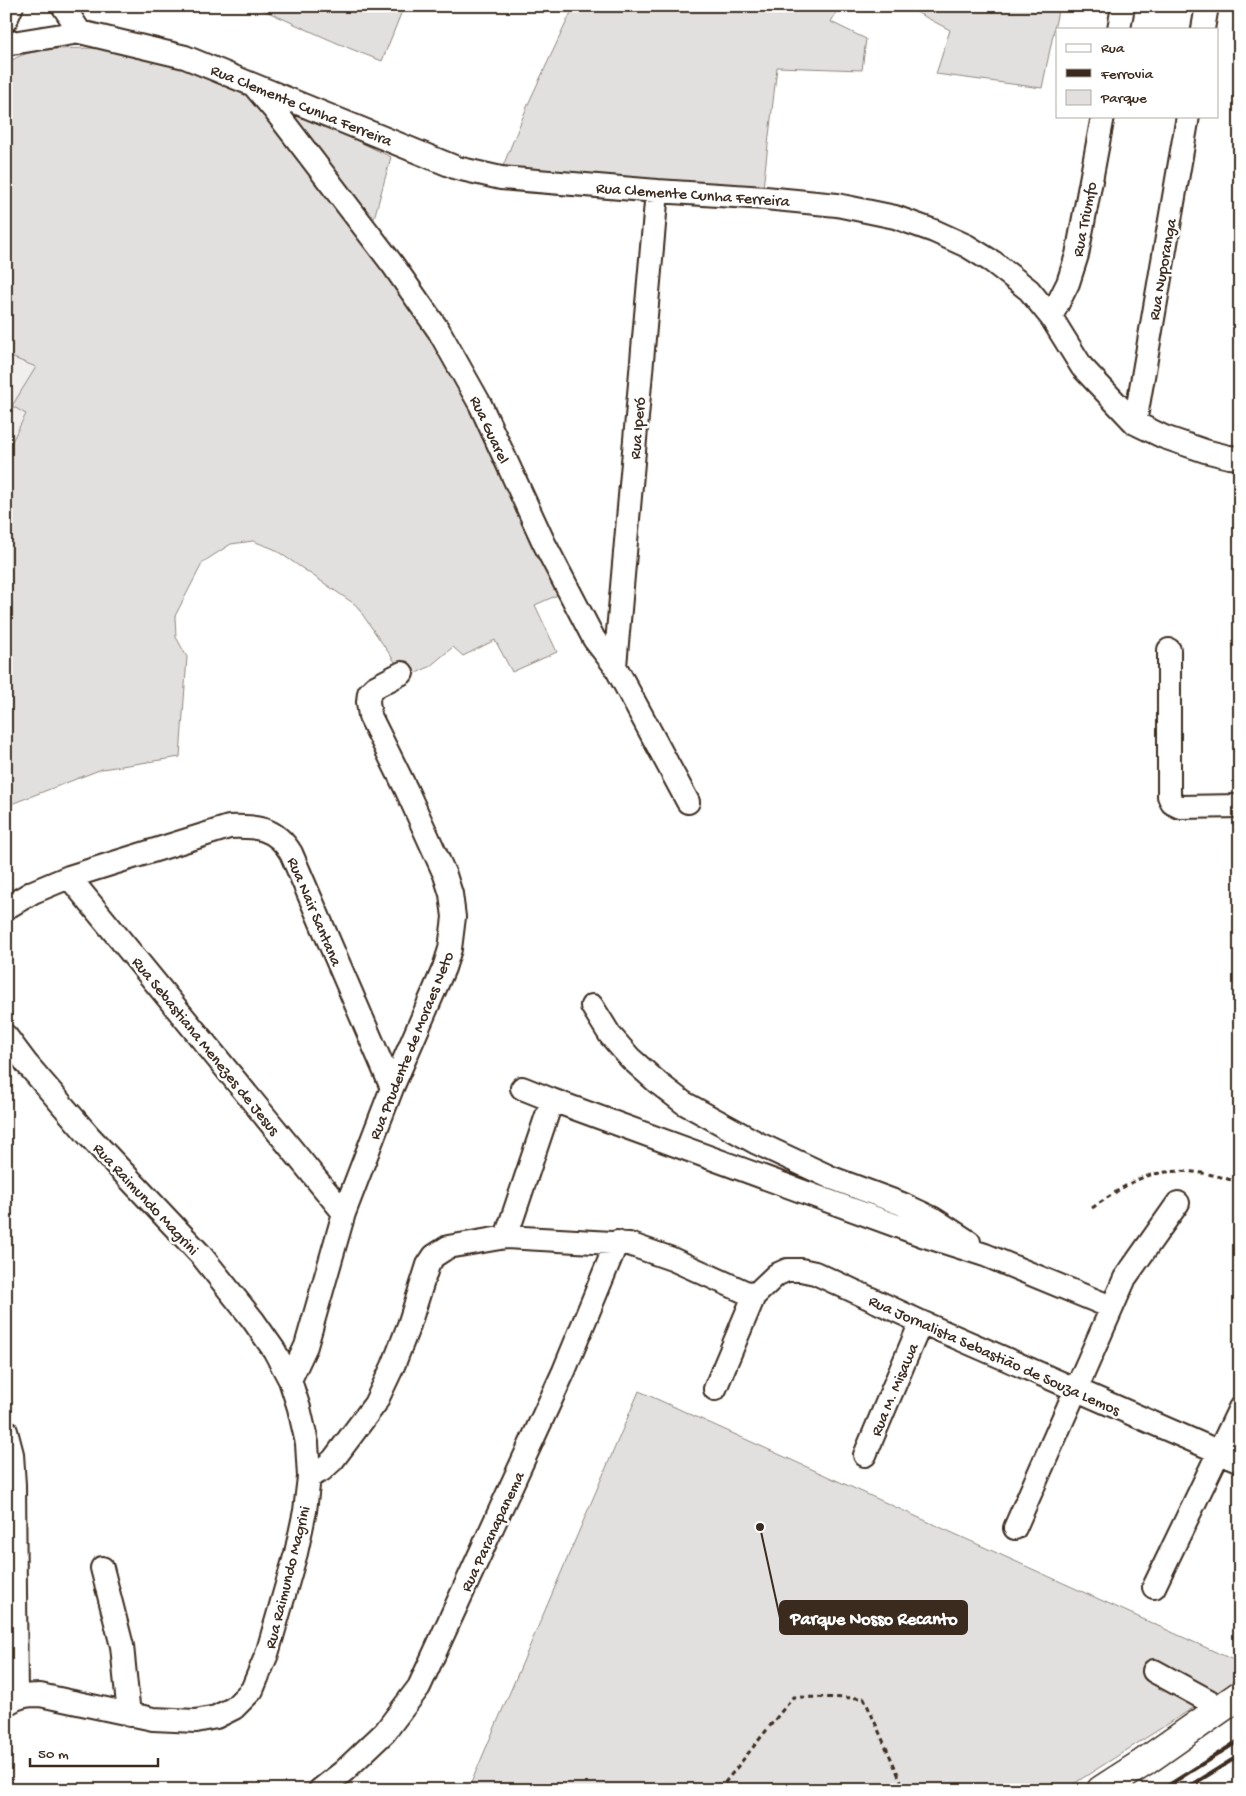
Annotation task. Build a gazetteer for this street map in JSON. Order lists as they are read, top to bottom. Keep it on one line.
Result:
{"streets":{"street":["Rua Clemente Cunha Ferreira","Rua Triumfo","Rua Nuporanga","Rua Iperó","Rua Guarel","Rua Nair Santana","Rua Sebastiana Menezes de Jesus","Rua Prudente de Moraes Neto","Rua Raimundo Magrini","Rua Jornalista Sebastião de Souza Lemos","Rua M. Misawa","Rua Paranapanema"]},"crossings":[["Rua Clemente Cunha Ferreira","Rua Triumfo"],["Rua Clemente Cunha Ferreira","Rua Nuporanga"],["Rua Clemente Cunha Ferreira","Rua Iperó"],["Rua Clemente Cunha Ferreira","Rua Guarel"],["Rua Iperó","Rua Guarel"],["Rua Nair Santana","Rua Sebastiana Menezes de Jesus"],["Rua Nair Santana","Rua Prudente de Moraes Neto"],["Rua Sebastiana Menezes de Jesus","Rua Prudente de Moraes Neto"],["Rua Prudente de Moraes Neto","Rua Raimundo Magrini"],["Rua Jornalista Sebastião de Souza Lemos","Rua M. Misawa"]],"places":["Parque Nosso Recanto"],"legend":["Rua","Ferrovia","Parque"],"scale_bar":"50 m"}
